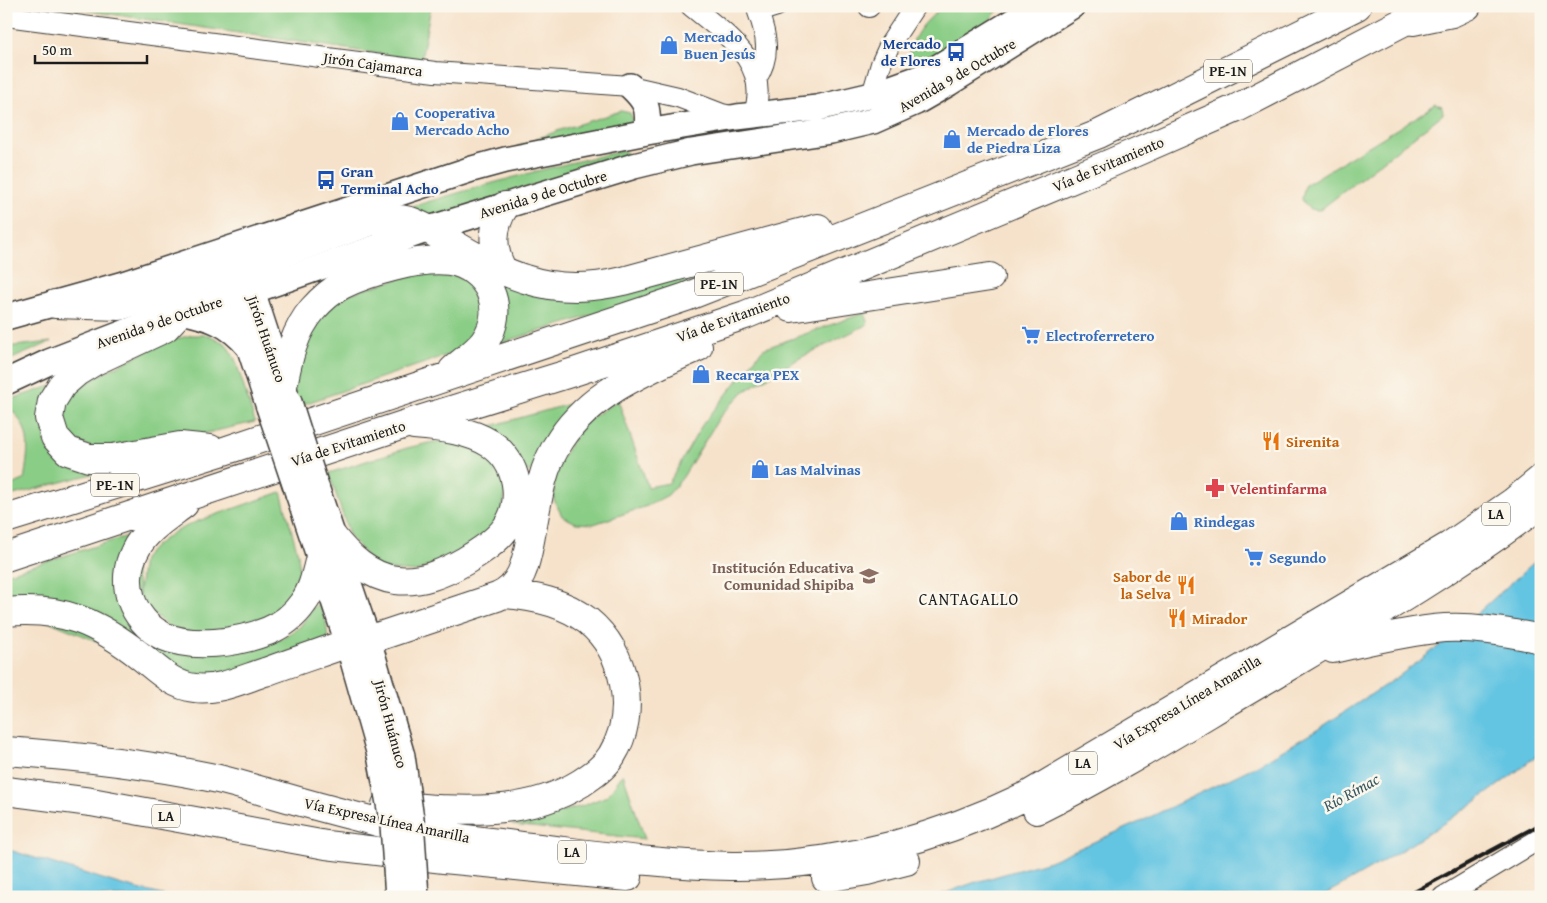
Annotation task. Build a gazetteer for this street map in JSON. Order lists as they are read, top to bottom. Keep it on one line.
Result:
{"streets":{"highway":["PE-1N","Vía de Evitamiento","LA","Vía Expresa Línea Amarilla"],"main road":["Avenida 9 de Octubre","Jirón Huánuco"],"street":["Jirón Cajamarca"]},"crossings":[["Jirón Cajamarca","Avenida 9 de Octubre"],["Avenida 9 de Octubre","Jirón Huánuco"]],"districts":["CANTAGALLO"],"water":["Río Rímac"],"places":{"shop":["Mercado Buen Jesús","Cooperativa Mercado Acho","Mercado de Flores de Piedra Liza","Recarga PEX","Las Malvinas","Rindegas"],"bus stop":["Mercado de Flores","Gran Terminal Acho"],"supermarket":["Electroferretero","Segundo"],"restaurant":["Sirenita","Sabor de la Selva","Mirador"],"pharmacy":["Velentinfarma"],"school or university":["Institución Educativa Comunidad Shipiba"]},"scale_bar":"50 m"}
